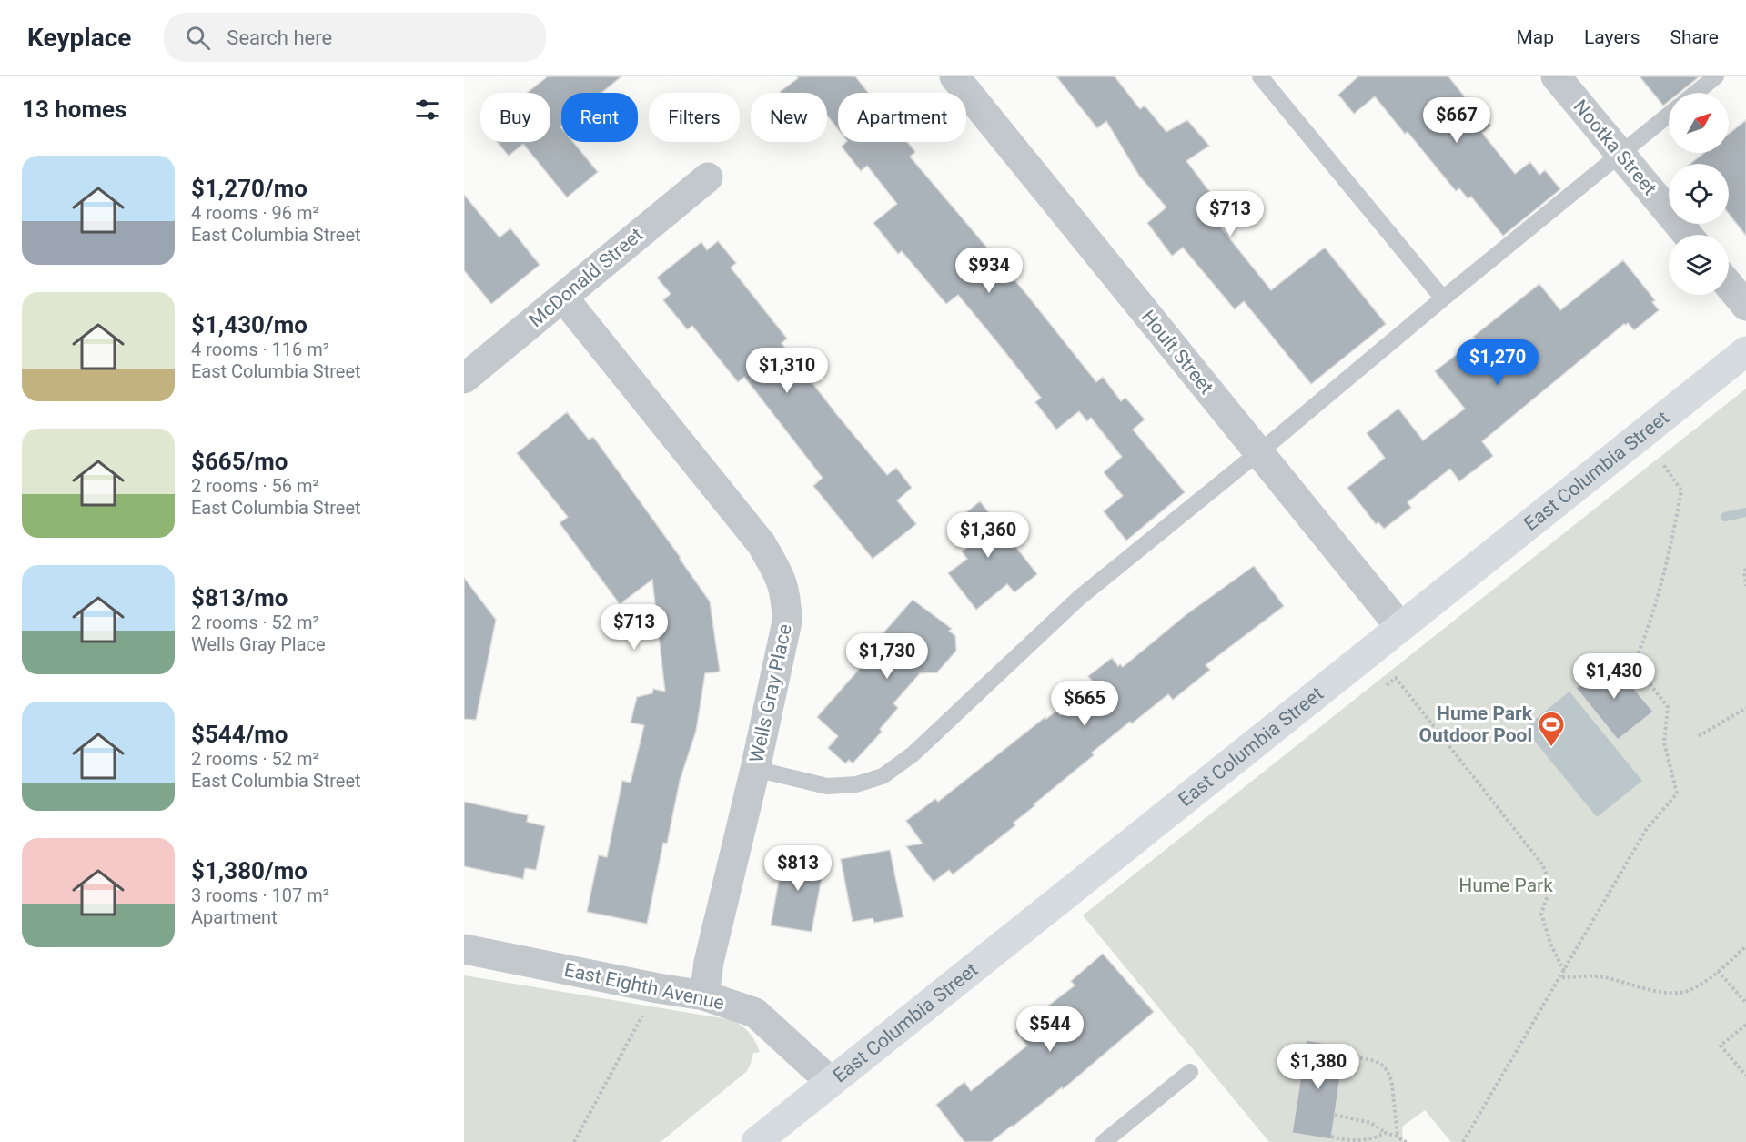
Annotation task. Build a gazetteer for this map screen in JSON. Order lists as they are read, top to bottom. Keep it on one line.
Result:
{"streets":{"main road":["East Columbia Street"],"street":["Nootka Street","McDonald Street","Hoult Street","Wells Gray Place","East Eighth Avenue"]},"crossings":[["McDonald Street","Wells Gray Place"],["Hoult Street","East Columbia Street"],["East Columbia Street","East Eighth Avenue"],["Wells Gray Place","East Eighth Avenue"]],"parks":["Hume Park"],"places":{"sports":["Hume Park Outdoor Pool"]},"north":"top right","page":{"header":"Keyplace","search":"Search here","nav":["Map","Layers","Share"],"heading":"13 homes","chip":["Buy","Rent","Filters","New","Apartment"],"price":["$667","$713","$934","$1,270","$1,310","$1,360","$713","$1,730","$1,430","$665","$813","$544","$1,380"],"list":[{"name":"$1,270/mo","note":"4 rooms · 96 m² · East Columbia Street"},{"name":"$1,430/mo","note":"4 rooms · 116 m² · East Columbia Street"},{"name":"$665/mo","note":"2 rooms · 56 m² · East Columbia Street"},{"name":"$813/mo","note":"2 rooms · 52 m² · Wells Gray Place"},{"name":"$544/mo","note":"2 rooms · 52 m² · East Columbia Street"},{"name":"$1,380/mo","note":"3 rooms · 107 m² · Apartment"}]}}
